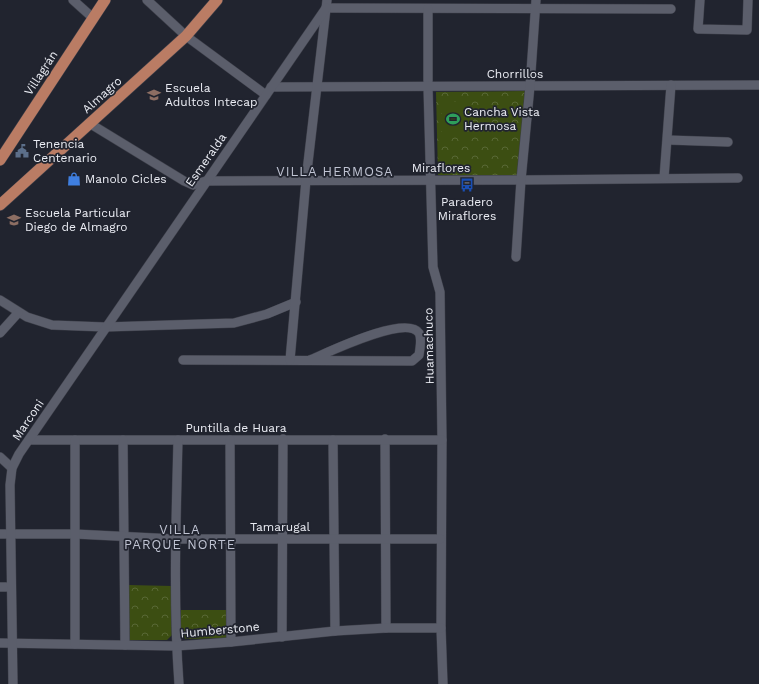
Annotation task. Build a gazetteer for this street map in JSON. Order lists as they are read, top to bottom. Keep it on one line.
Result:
{"streets":{"main road":["Villagrán","Almagro"],"street":["Chorrillos","Esmeralda","Miraflores","Huamachuco","Marconi","Puntilla de Huara","Tamarugal","Humberstone"]},"crossings":[["Chorrillos","Esmeralda"],["Chorrillos","Huamachuco"],["Almagro","Miraflores"],["Esmeralda","Miraflores"],["Esmeralda","Marconi"],["Miraflores","Huamachuco"],["Huamachuco","Puntilla de Huara"],["Huamachuco","Tamarugal"],["Huamachuco","Humberstone"],["Marconi","Puntilla de Huara"],["Marconi","Tamarugal"],["Marconi","Humberstone"]],"districts":["VILLA HERMOSA","VILLA PARQUE NORTE"],"places":{"school or university":["Escuela Adultos Intecap","Escuela Particular Diego de Almagro"],"sports":["Cancha Vista Hermosa"],"public building":["Tenencia Centenario"],"shop":["Manolo Cicles"],"bus stop":["Paradero Miraflores"]}}
